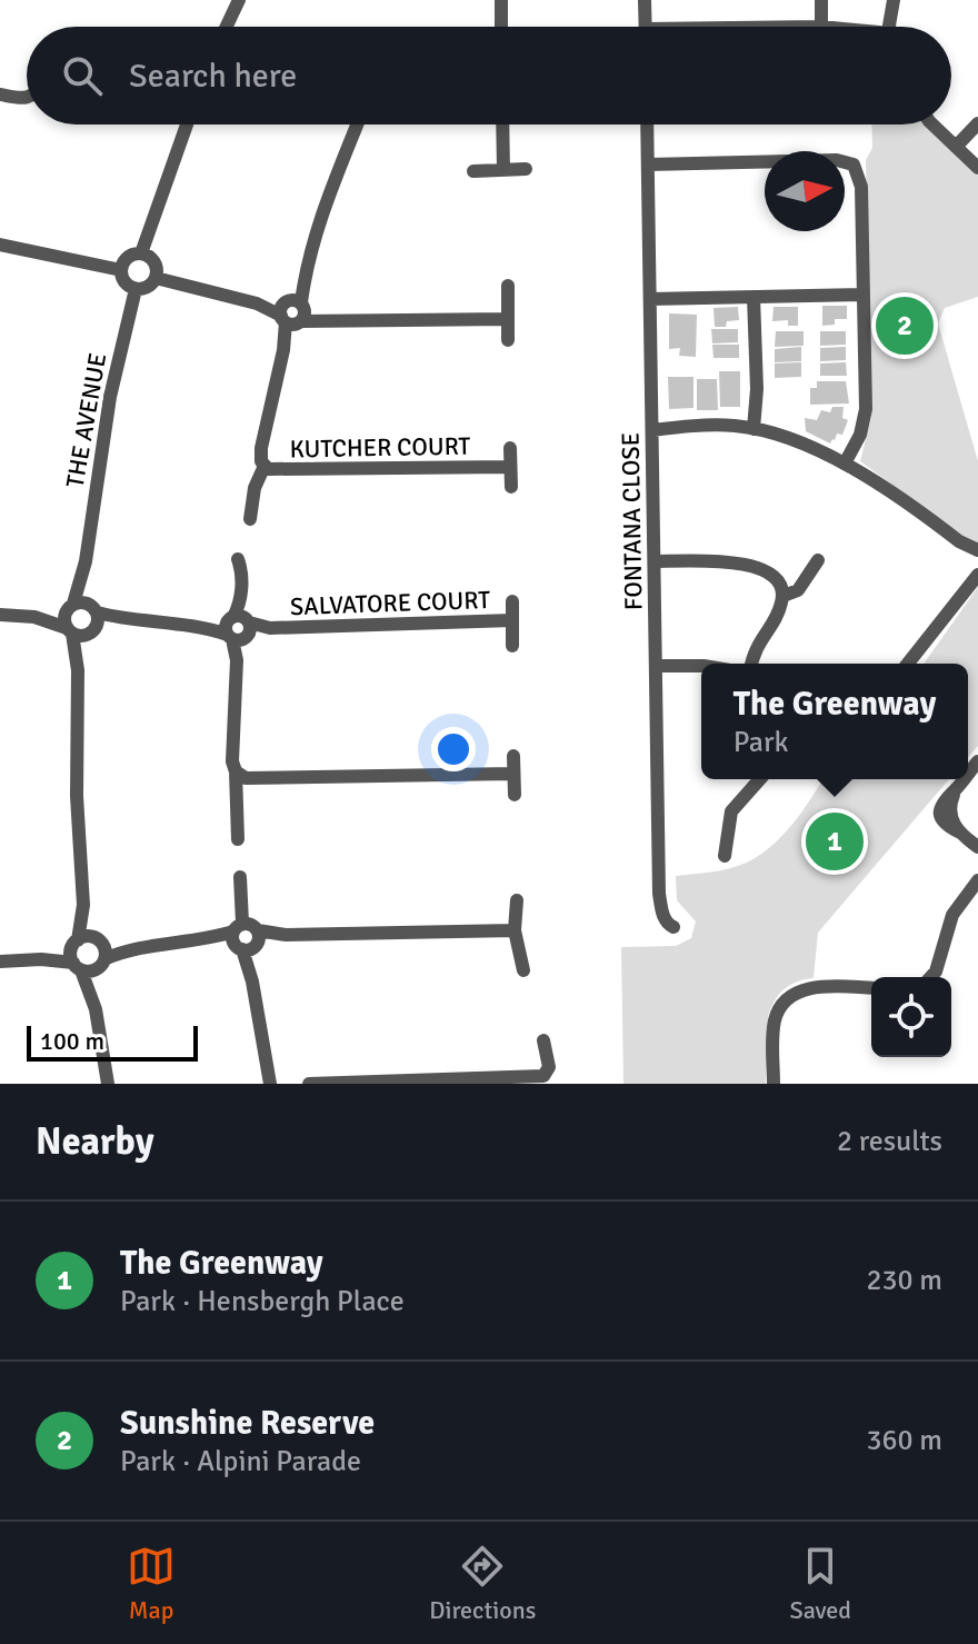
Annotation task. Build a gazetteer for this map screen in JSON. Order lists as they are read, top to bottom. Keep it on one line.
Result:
{"streets":{"street":["THE AVENUE","KUTCHER COURT","FONTANA CLOSE","SALVATORE COURT"]},"crossings":[["THE AVENUE","SALVATORE COURT"]],"scale_bar":"100 m","north":"right","page":{"search":"Search here","pins":["2","1"],"popup":["The Greenway","Park"],"scale":"100 m","heading":["Nearby","2 results"],"list":[{"mark":"1","name":"The Greenway","note":"Park · Hensbergh Place","value":"230 m"},{"mark":"2","name":"Sunshine Reserve","note":"Park · Alpini Parade","value":"360 m"}],"nav":["Map","Directions","Saved"]}}
